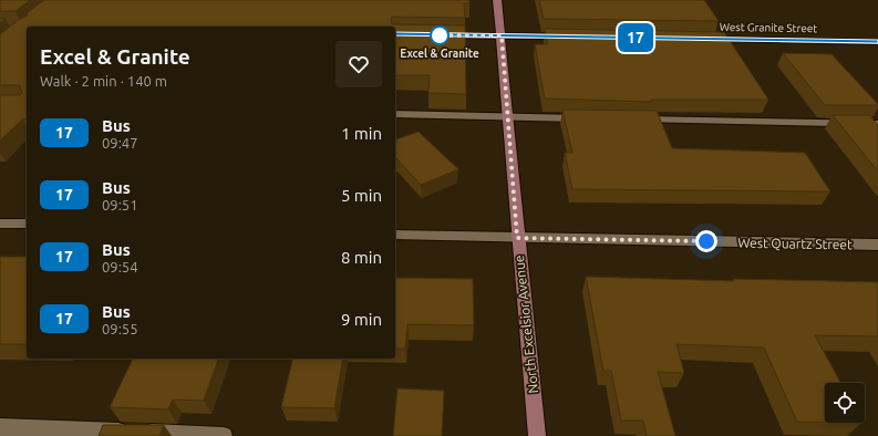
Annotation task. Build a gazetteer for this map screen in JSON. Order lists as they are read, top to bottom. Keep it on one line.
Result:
{"streets":{"street":["West Granite Street","West Quartz Street","North Excelsior Avenue"]},"crossings":[["West Quartz Street","North Excelsior Avenue"]],"places":["Excel & Granite"],"lines":["bus line 17"],"page":{"on_map":"17","heading":["Excel & Granite","Walk · 2 min · 140 m"],"list":[{"mark":"17","name":"Bus","note":"09:47","value":"1 min"},{"mark":"17","name":"Bus","note":"09:51","value":"5 min"},{"mark":"17","name":"Bus","note":"09:54","value":"8 min"},{"mark":"17","name":"Bus","note":"09:55","value":"9 min"}]}}
